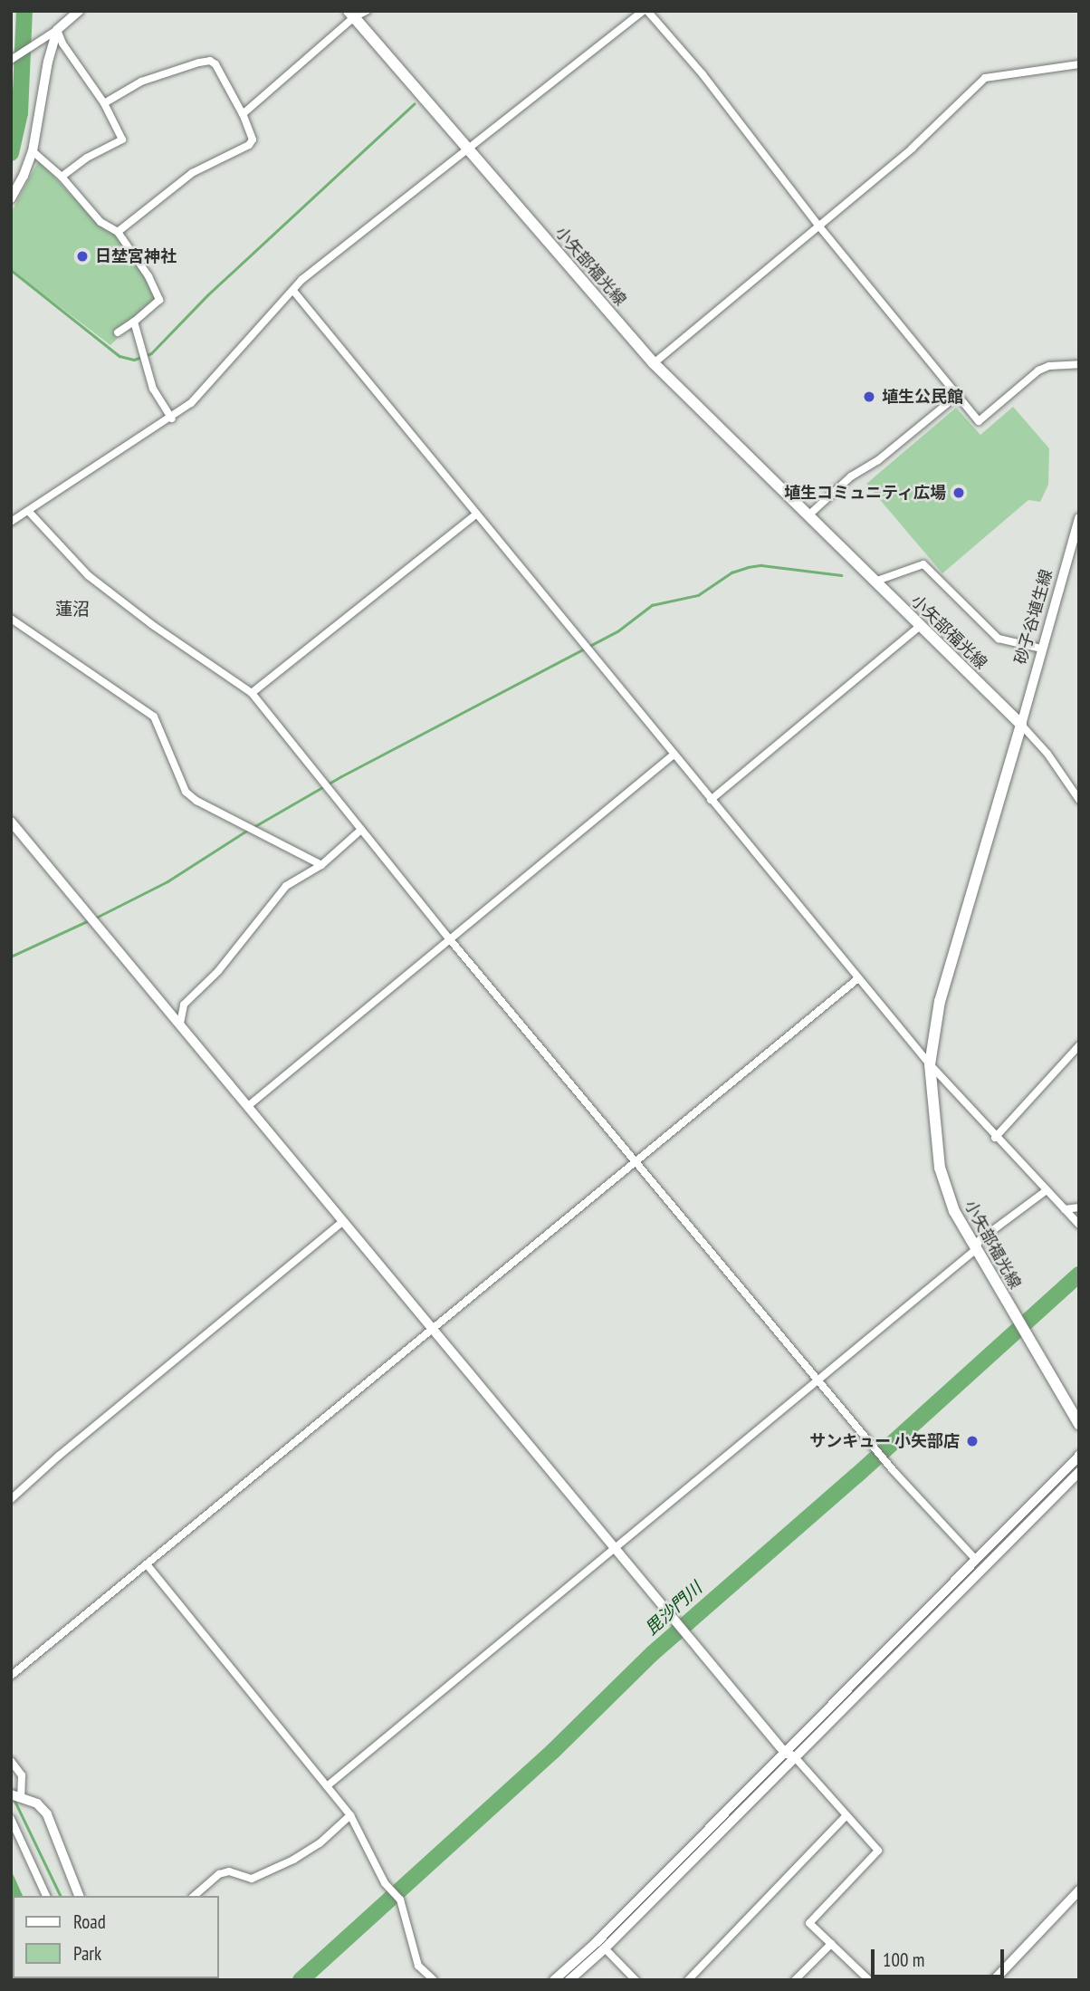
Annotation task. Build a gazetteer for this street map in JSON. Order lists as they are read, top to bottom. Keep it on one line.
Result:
{"streets":{"main road":["小矢部福光線"],"street":["砂子谷埴生線"]},"crossings":[["小矢部福光線","砂子谷埴生線"]],"districts":["蓮沼"],"water":["毘沙門川"],"places":["日埜宮神社","埴生公民館","埴生コミュニティ広場","サンキュー 小矢部店"],"legend":["Road","Park"],"scale_bar":"100 m"}
